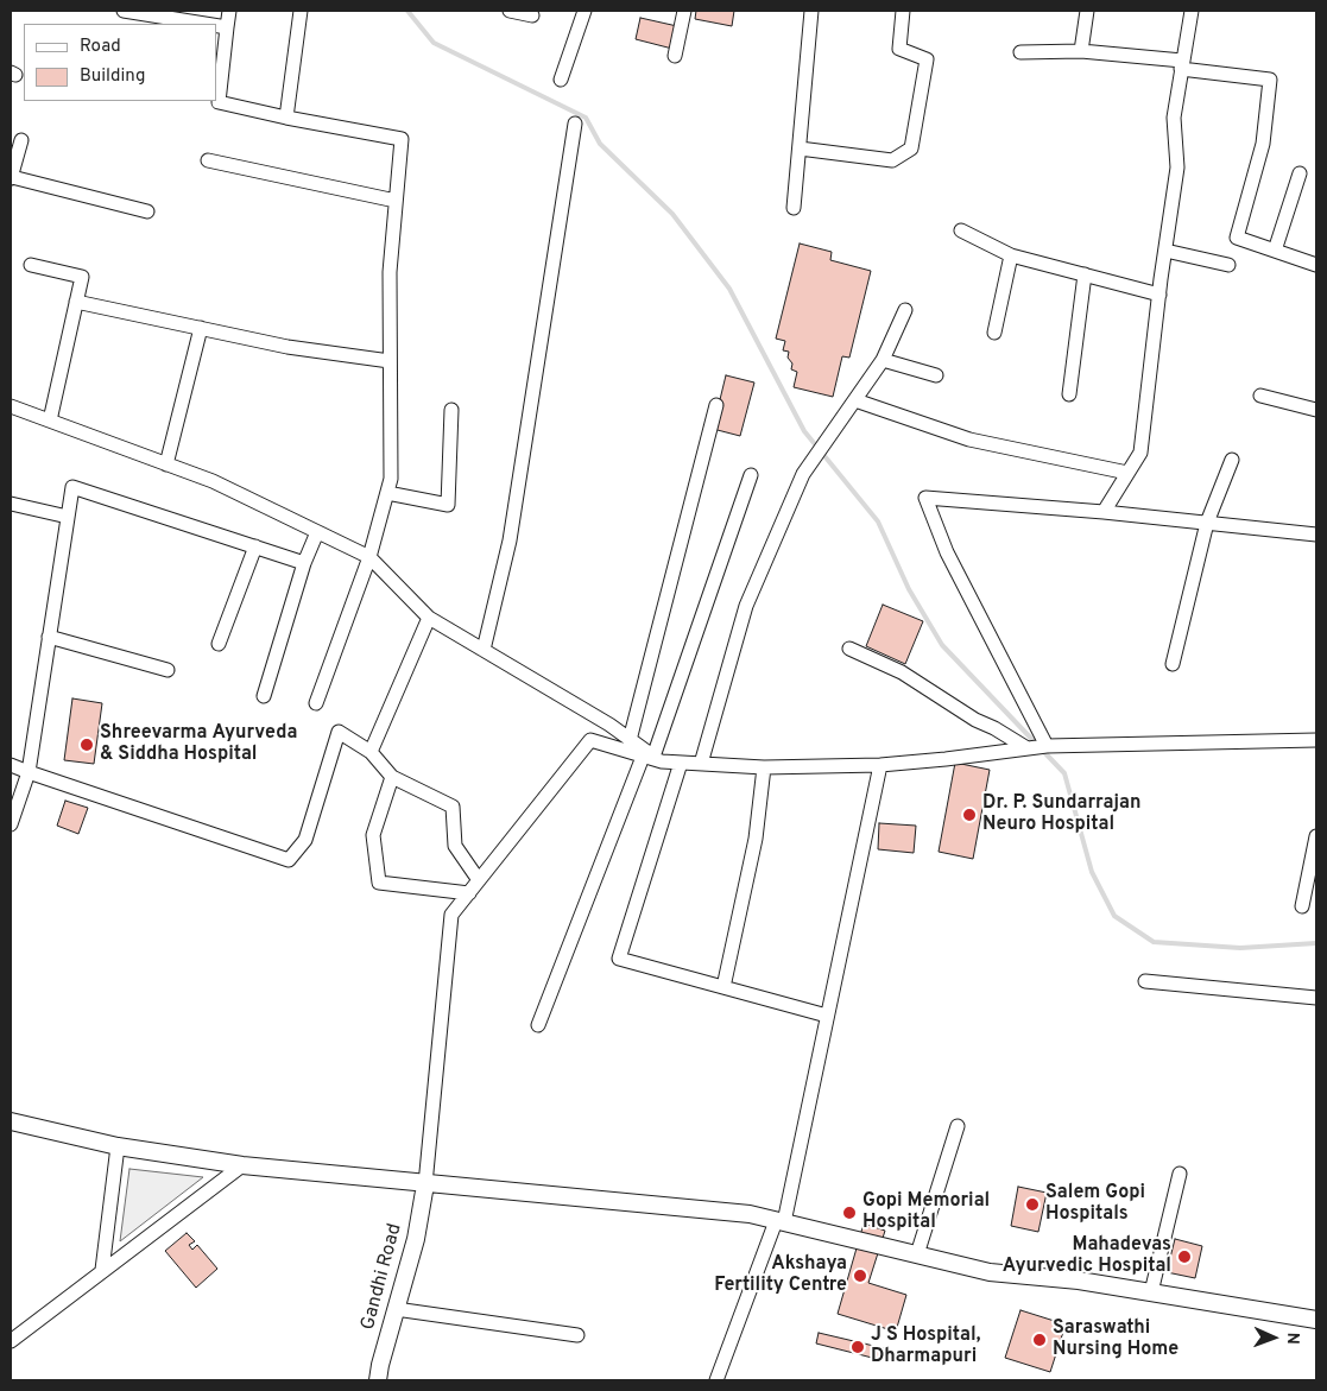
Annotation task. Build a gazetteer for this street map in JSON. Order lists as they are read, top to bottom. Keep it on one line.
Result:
{"streets":{"street":["Gandhi Road"]},"places":["Shreevarma Ayurveda & Siddha Hospital","Dr. P. Sundarrajan Neuro Hospital","Salem Gopi Hospitals","Gopi Memorial Hospital","Mahadevas Ayurvedic Hospital","Akshaya Fertility Centre","Saraswathi Nursing Home","J S Hospital, Dharmapuri"],"legend":["Road","Building"],"north":"right"}
